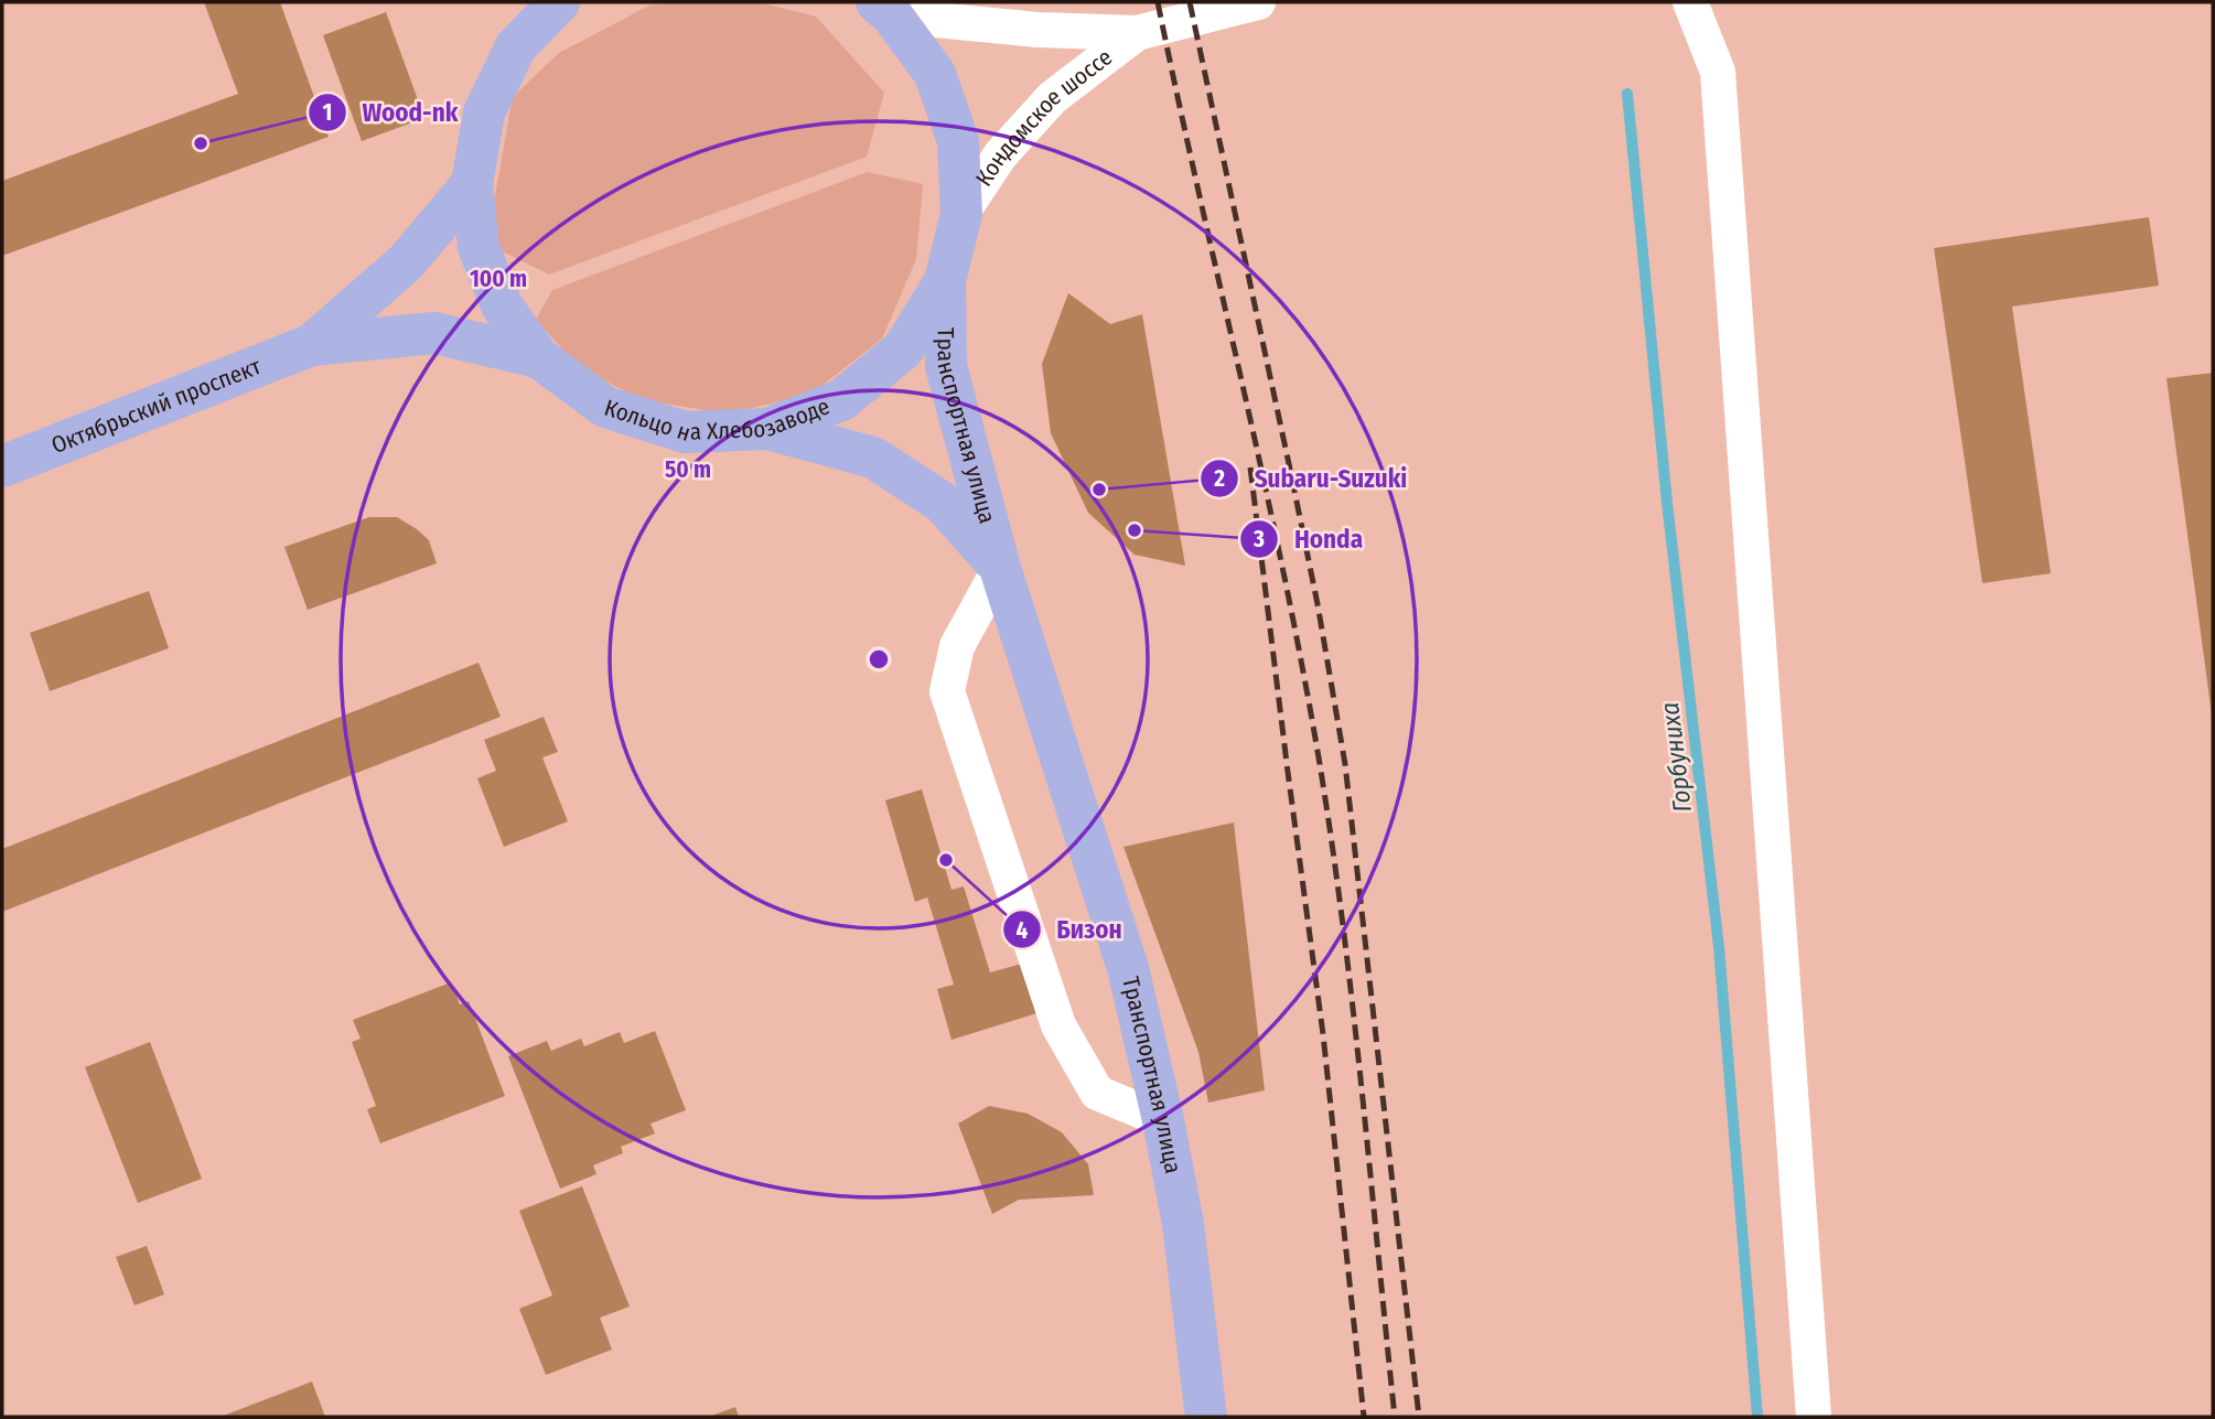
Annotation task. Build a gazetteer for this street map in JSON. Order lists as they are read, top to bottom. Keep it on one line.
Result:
{"streets":{"main road":["Кольцо на Хлебозаводе","Октябрьский проспект","Транспортная улица"],"street":["Кондомское шоссе"]},"crossings":[["Кондомское шоссе","Кольцо на Хлебозаводе"],["Кольцо на Хлебозаводе","Октябрьский проспект"],["Кольцо на Хлебозаводе","Транспортная улица"]],"water":["Горбуниха"],"places":["Wood-nk","Subaru-Suzuki","Honda","Бизон"],"rings":["100 m","50 m"]}
